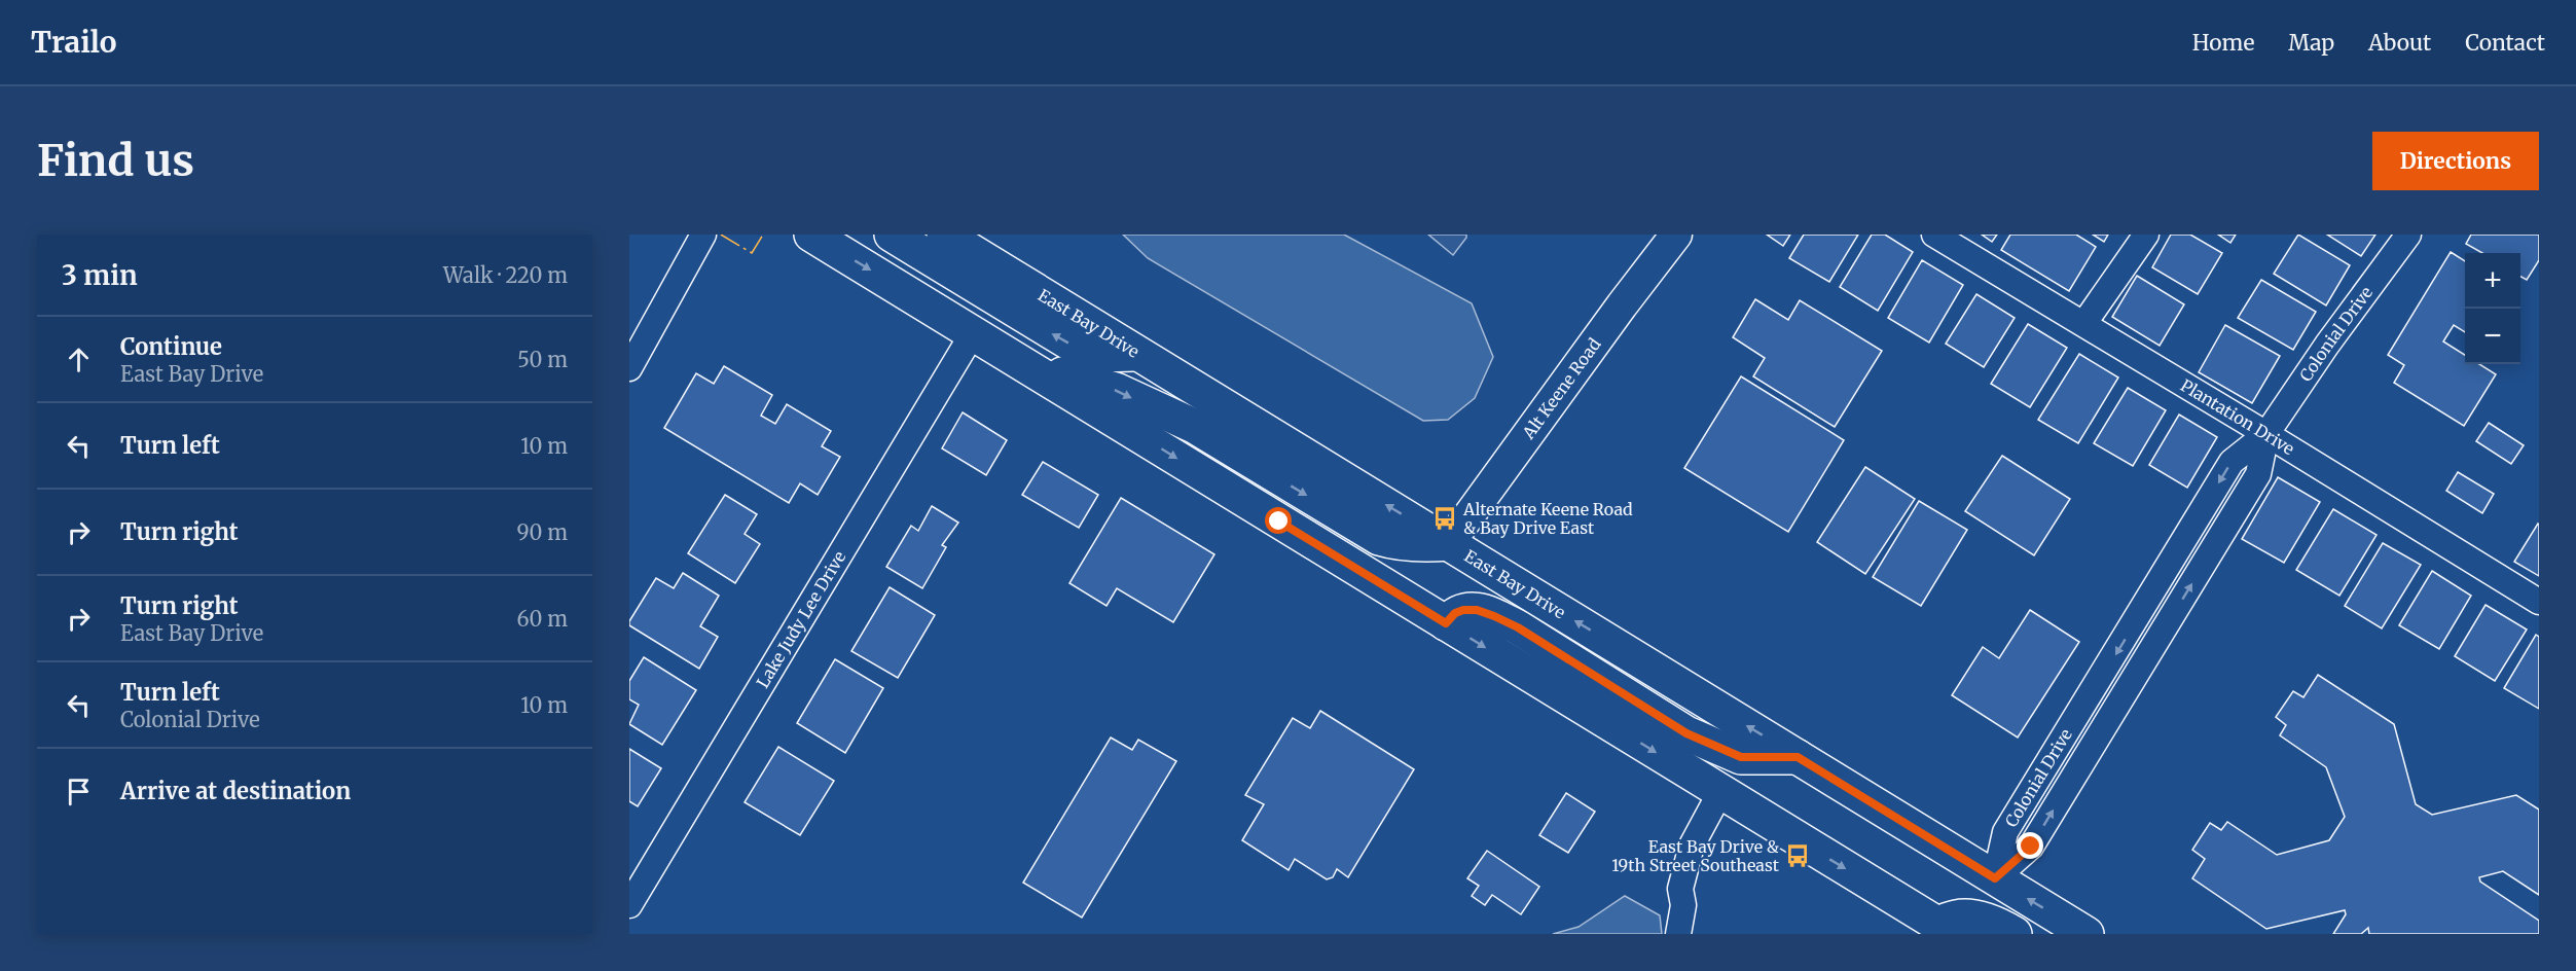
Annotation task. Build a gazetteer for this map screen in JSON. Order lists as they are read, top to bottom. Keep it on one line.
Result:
{"streets":{"main road":["East Bay Drive"],"street":["Colonial Drive","Alt Keene Road","Plantation Drive","Lake Judy Lee Drive"]},"crossings":[["East Bay Drive","Colonial Drive"],["East Bay Drive","Alt Keene Road"],["Colonial Drive","Plantation Drive"]],"places":{"bus stop":["Alternate Keene Road & Bay Drive East","East Bay Drive & 19th Street Southeast"]},"page":{"header":"Trailo","nav":["Home","Map","About","Contact"],"buttons":"Directions","title":"Find us","heading":["3 min","Walk · 220 m"],"map_buttons":["+","−"],"list":[["Continue","East Bay Drive","50 m"],["Turn left","10 m"],["Turn right","90 m"],["Turn right","East Bay Drive","60 m"],["Turn left","Colonial Drive","10 m"],"Arrive at destination"]}}
